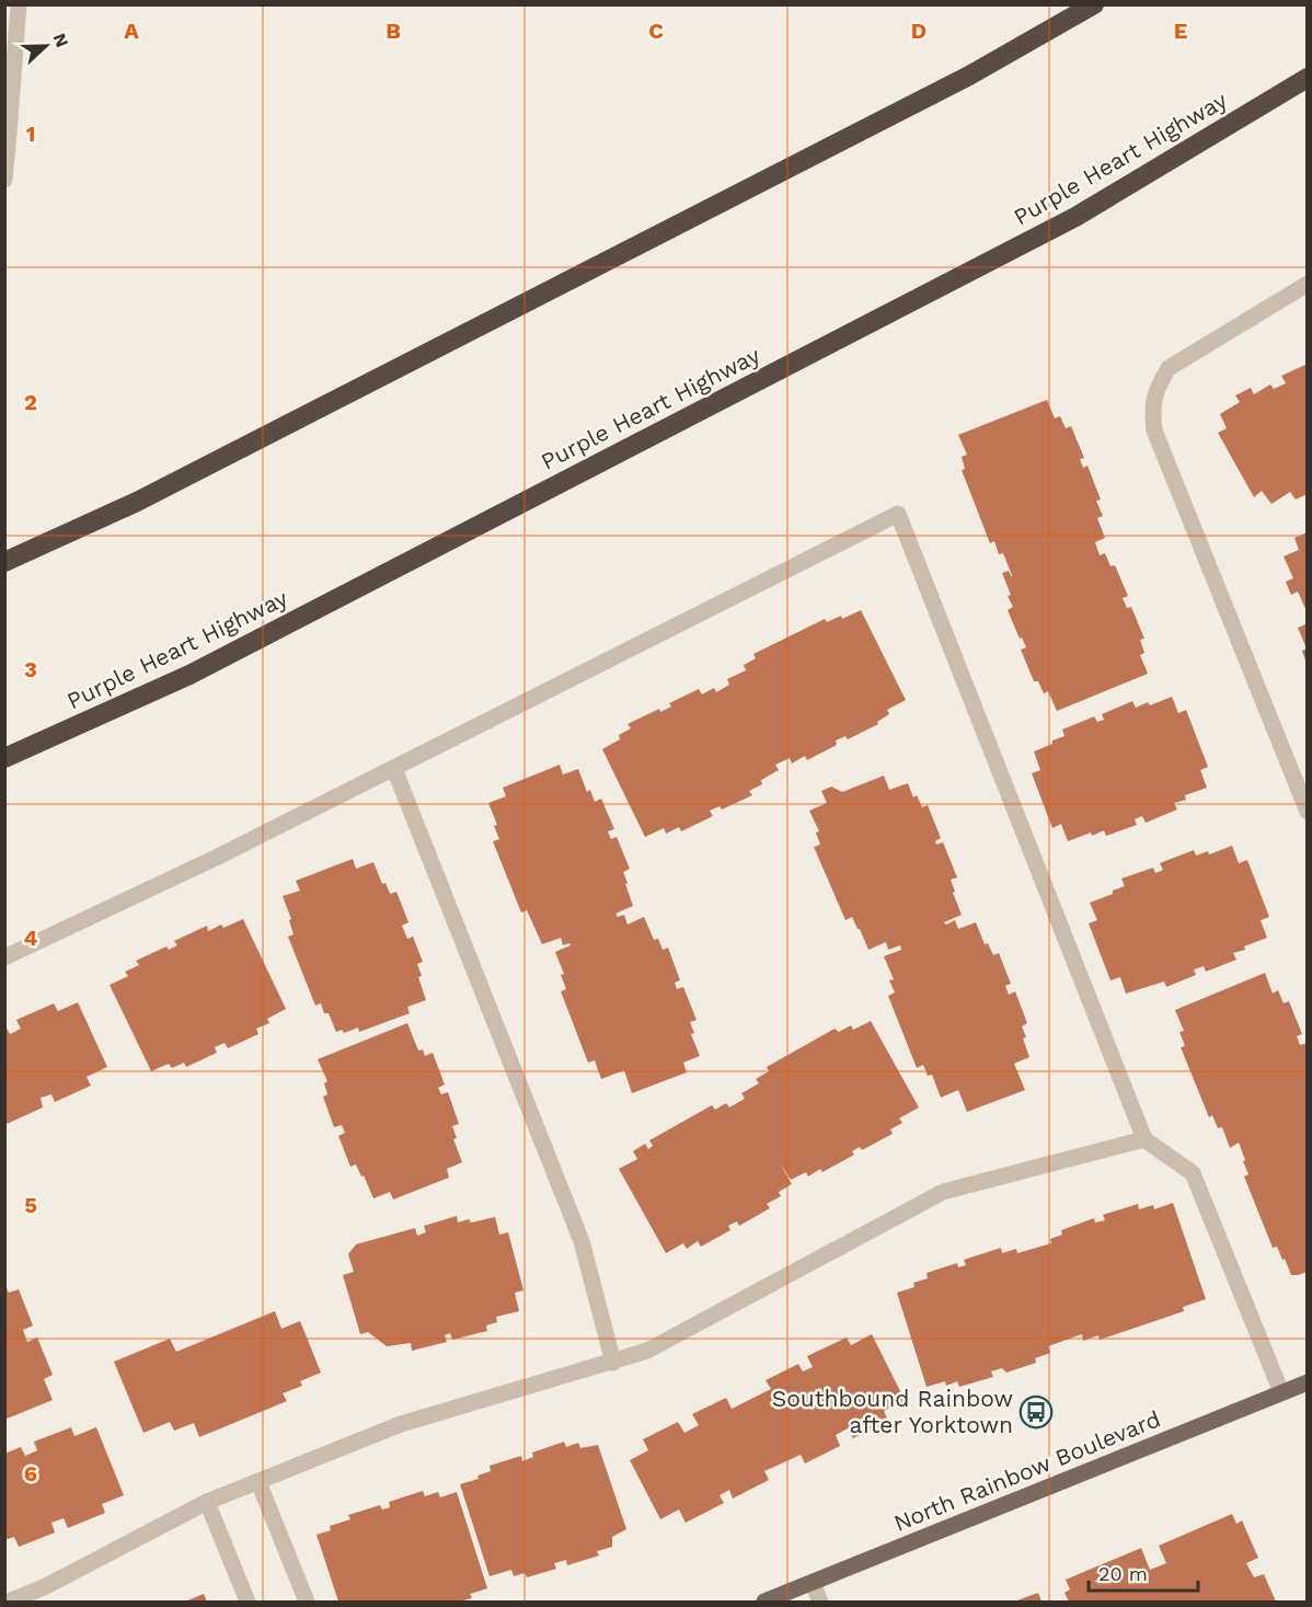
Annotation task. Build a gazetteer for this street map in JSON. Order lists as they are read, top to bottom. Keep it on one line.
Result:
{"streets":{"highway":["Purple Heart Highway"],"main road":["North Rainbow Boulevard"]},"places":{"bus stop":["Southbound Rainbow after Yorktown"]},"scale_bar":"20 m","north":"right","grid":{"columns":["A","B","C","D","E"],"rows":["1","2","3","4","5","6"]}}
